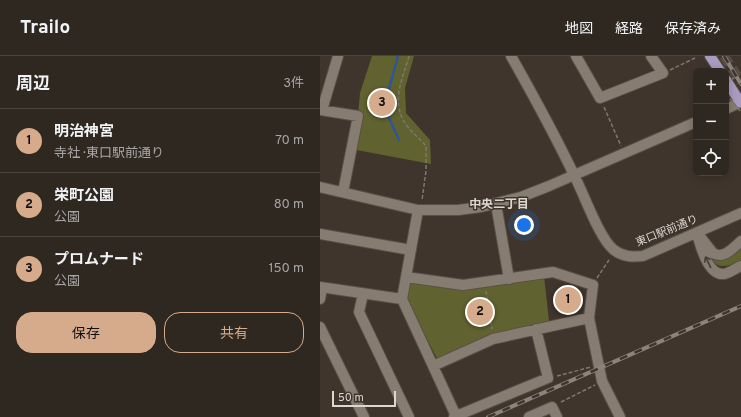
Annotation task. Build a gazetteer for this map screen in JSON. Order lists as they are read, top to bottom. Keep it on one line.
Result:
{"streets":{"street":["東口駅前通り"]},"districts":["中央二丁目"],"scale_bar":"50 m","page":{"header":"Trailo","nav":["地図","経路","保存済み"],"heading":["周辺","3件"],"map_buttons":["+","−"],"pins":["3","1","2"],"list":[{"mark":"1","name":"明治神宮","note":"寺社 · 東口駅前通り","value":"70 m"},{"mark":"2","name":"栄町公園","note":"公園","value":"80 m"},{"mark":"3","name":"プロムナード","note":"公園","value":"150 m"}],"buttons":["保存","共有"],"scale":"50 m"}}
